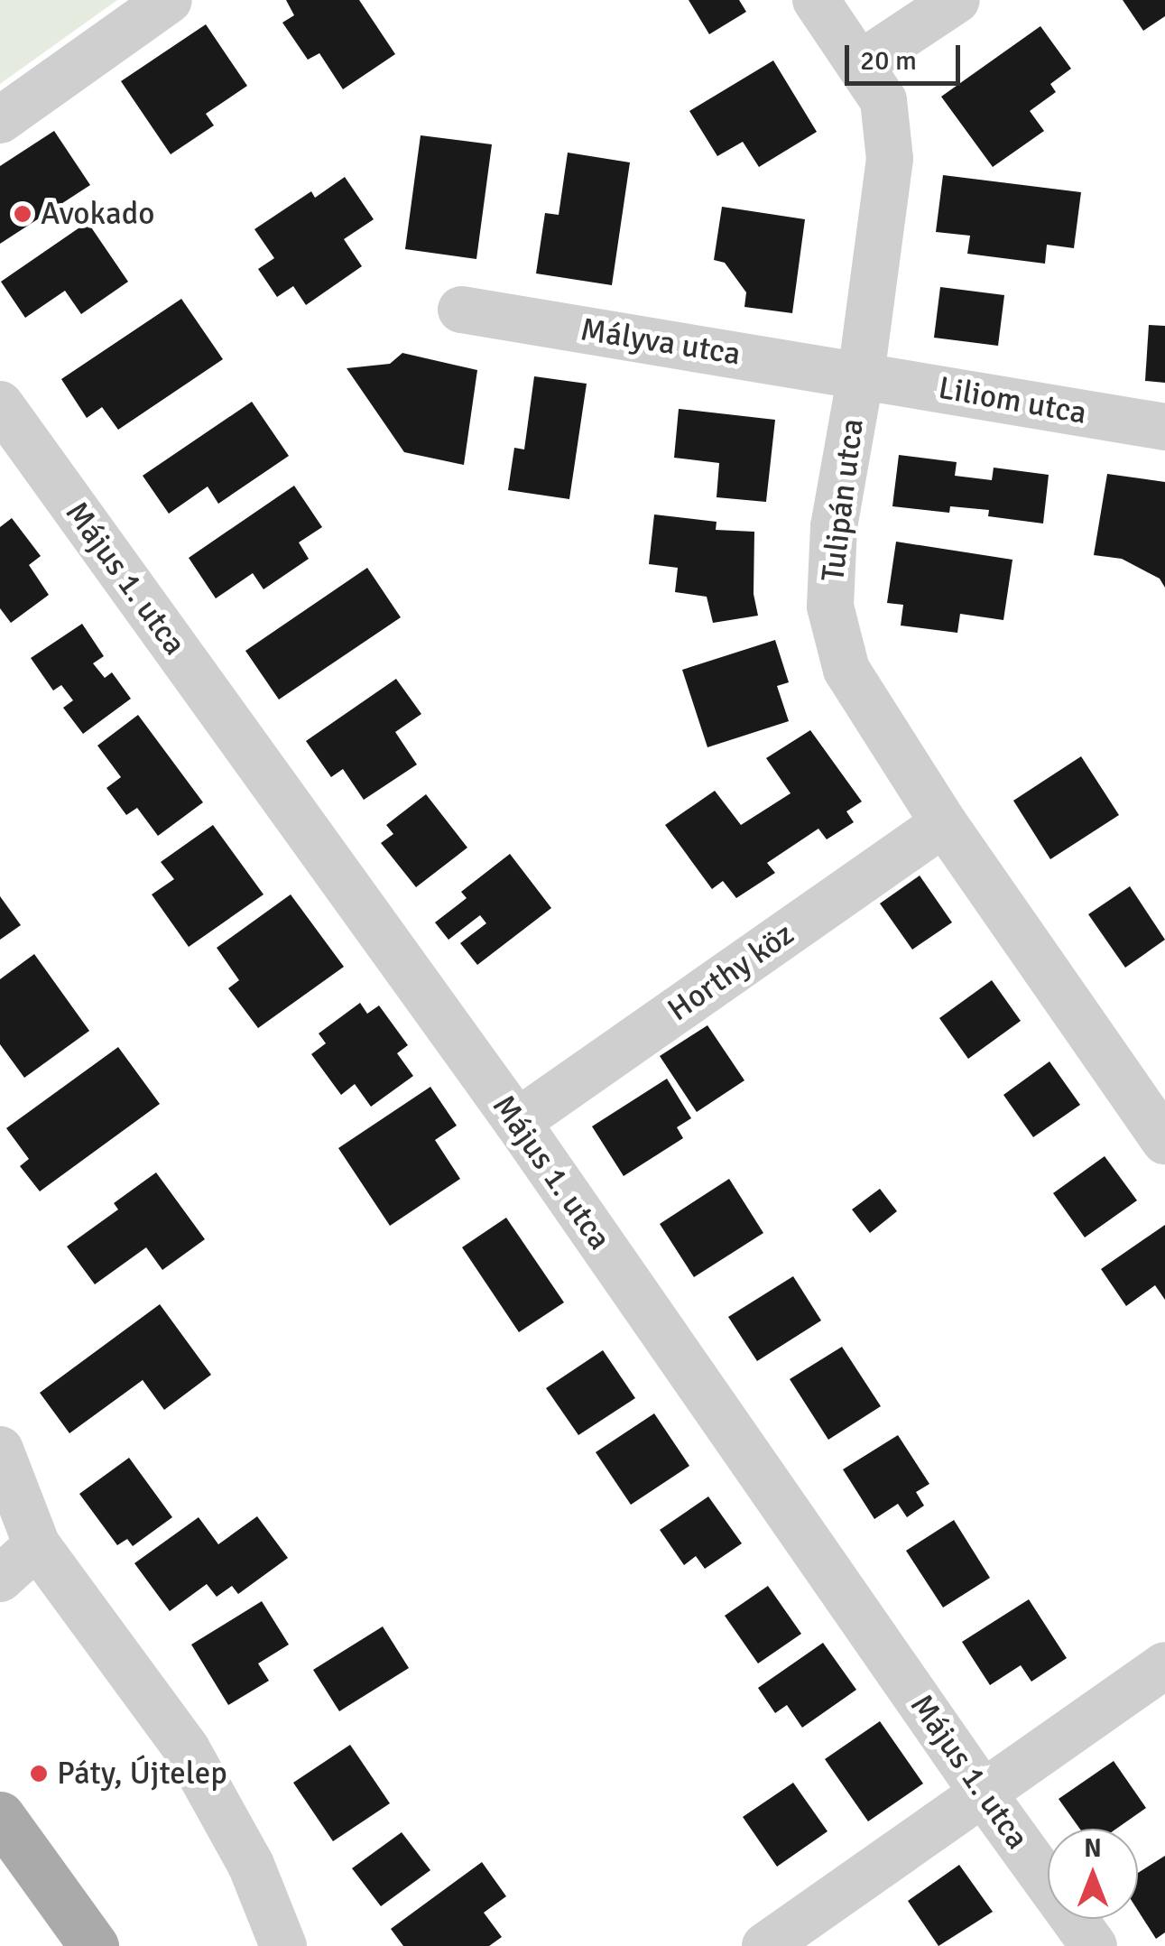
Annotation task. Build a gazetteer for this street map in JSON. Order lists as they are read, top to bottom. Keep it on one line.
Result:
{"streets":{"street":["Mályva utca","Liliom utca","Tulipán utca","Május 1. utca","Horthy köz"]},"crossings":[["Mályva utca","Liliom utca"],["Mályva utca","Tulipán utca"],["Liliom utca","Tulipán utca"],["Tulipán utca","Horthy köz"],["Május 1. utca","Horthy köz"]],"places":["Avokado","Páty, Újtelep"],"scale_bar":"20 m","north":"top"}
